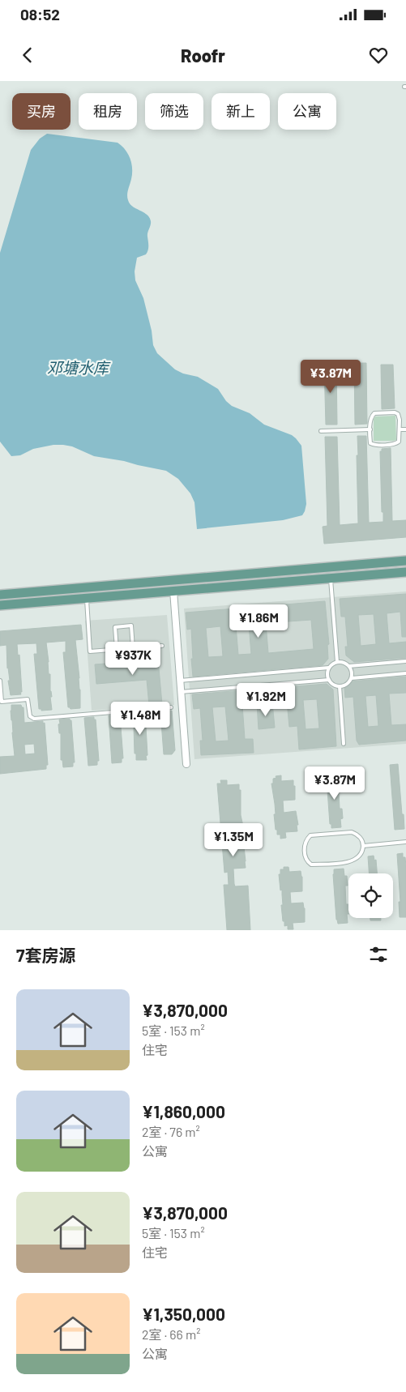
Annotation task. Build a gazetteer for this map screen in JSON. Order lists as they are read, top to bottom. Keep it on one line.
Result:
{"water":["邓塘水库"],"page":{"status":"08:52","header":"Roofr","chip":["买房","租房","筛选","新上","公寓"],"price":["¥3.87M","¥1.86M","¥937K","¥1.92M","¥1.48M","¥3.87M","¥1.35M"],"heading":"7套房源","list":[{"name":"¥3,870,000","note":"5室 · 153 m² · 住宅"},{"name":"¥1,860,000","note":"2室 · 76 m² · 公寓"},{"name":"¥3,870,000","note":"5室 · 153 m² · 住宅"},{"name":"¥1,350,000","note":"2室 · 66 m² · 公寓"}]}}
